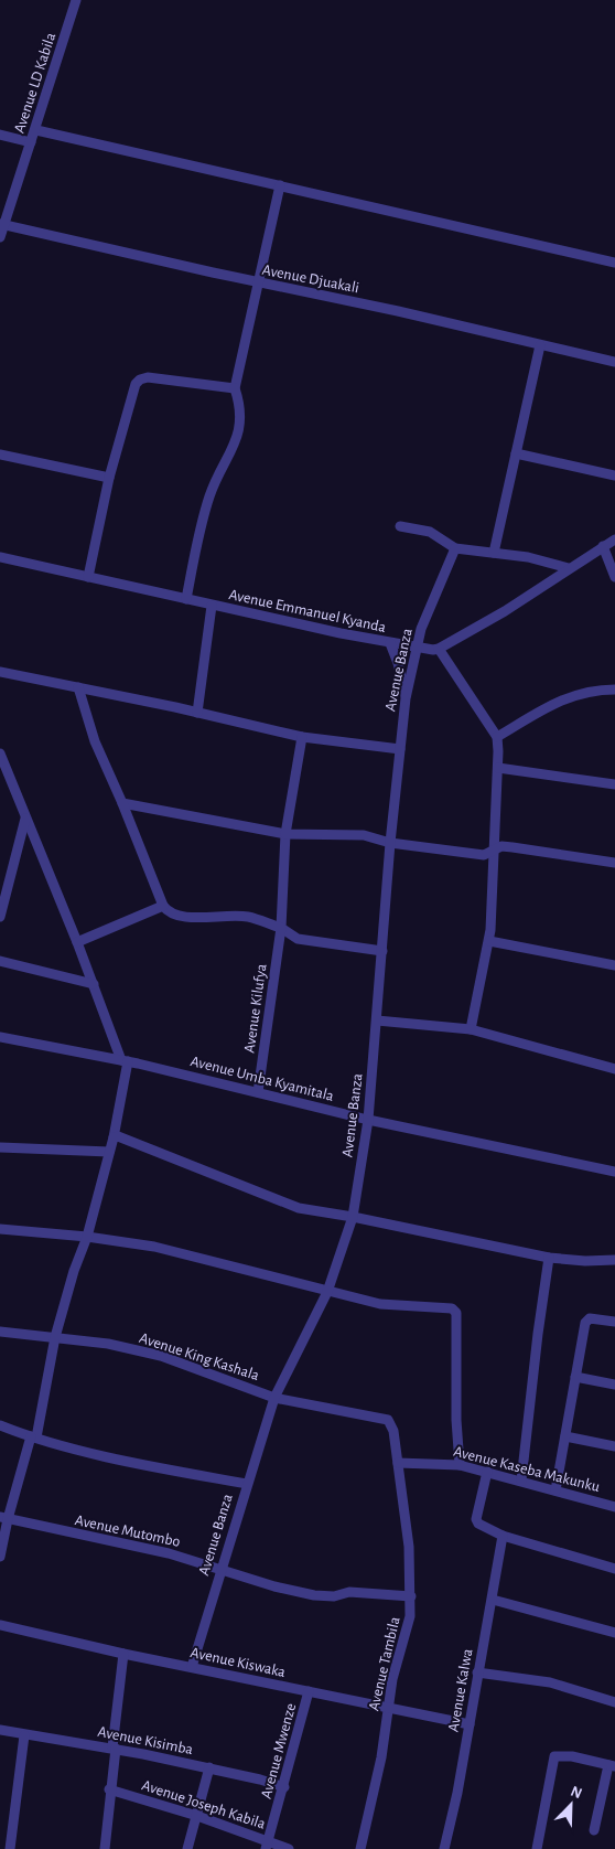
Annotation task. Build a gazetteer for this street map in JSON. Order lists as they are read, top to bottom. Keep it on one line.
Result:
{"streets":{"street":["Avenue LD Kabila","Avenue Djuakali","Avenue Emmanuel Kyanda","Avenue Banza","Avenue Kilufya","Avenue Umba Kyamitala","Avenue King Kashala","Avenue Kaseba Makunku","Avenue Mutombo","Avenue Kiswaka","Avenue Tambila","Avenue Kalwa","Avenue Kisimba","Avenue Mwenze","Avenue Joseph Kabila"]},"crossings":[["Avenue LD Kabila","Avenue Djuakali"],["Avenue Emmanuel Kyanda","Avenue Banza"],["Avenue Banza","Avenue Umba Kyamitala"],["Avenue Banza","Avenue King Kashala"],["Avenue Banza","Avenue Mutombo"],["Avenue Banza","Avenue Kiswaka"],["Avenue Kilufya","Avenue Umba Kyamitala"],["Avenue King Kashala","Avenue Tambila"],["Avenue Kaseba Makunku","Avenue Tambila"],["Avenue Mutombo","Avenue Tambila"],["Avenue Kiswaka","Avenue Tambila"],["Avenue Kiswaka","Avenue Kalwa"],["Avenue Kiswaka","Avenue Mwenze"],["Avenue Kisimba","Avenue Mwenze"],["Avenue Mwenze","Avenue Joseph Kabila"]],"north":"top right"}
